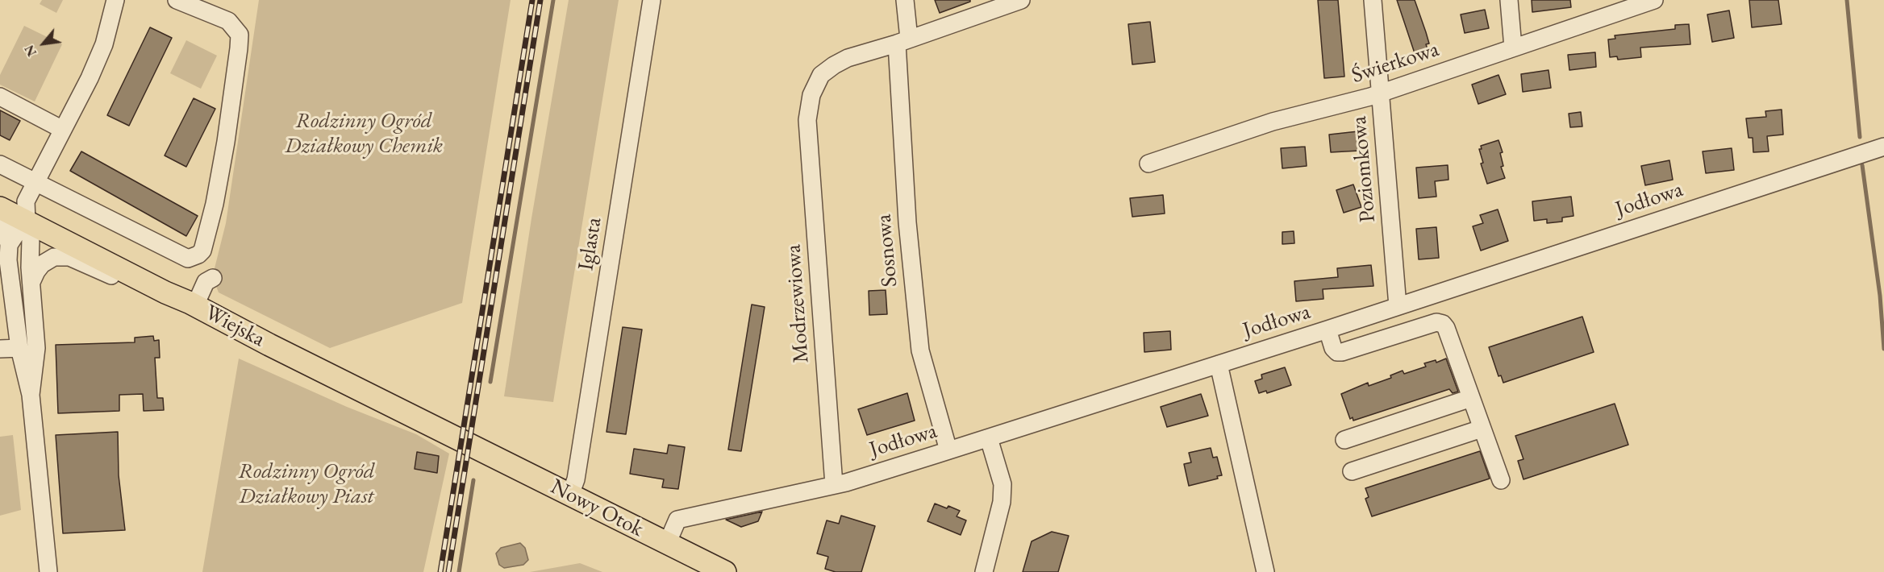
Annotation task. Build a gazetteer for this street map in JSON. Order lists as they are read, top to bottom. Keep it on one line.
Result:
{"streets":{"main road":["Wiejska","Nowy Otok"],"street":["Świerkowa","Poziomkowa","Jodłowa","Iglasta","Sosnowa","Modrzewiowa"]},"crossings":[["Świerkowa","Poziomkowa"],["Poziomkowa","Jodłowa"],["Jodłowa","Sosnowa"],["Jodłowa","Modrzewiowa"],["Jodłowa","Nowy Otok"],["Iglasta","Nowy Otok"],["Sosnowa","Modrzewiowa"],["Wiejska","Nowy Otok"]],"parks":["Rodzinny Ogród Działkowy Chemik","Rodzinny Ogród Działkowy Piast"],"north":"bottom left"}
